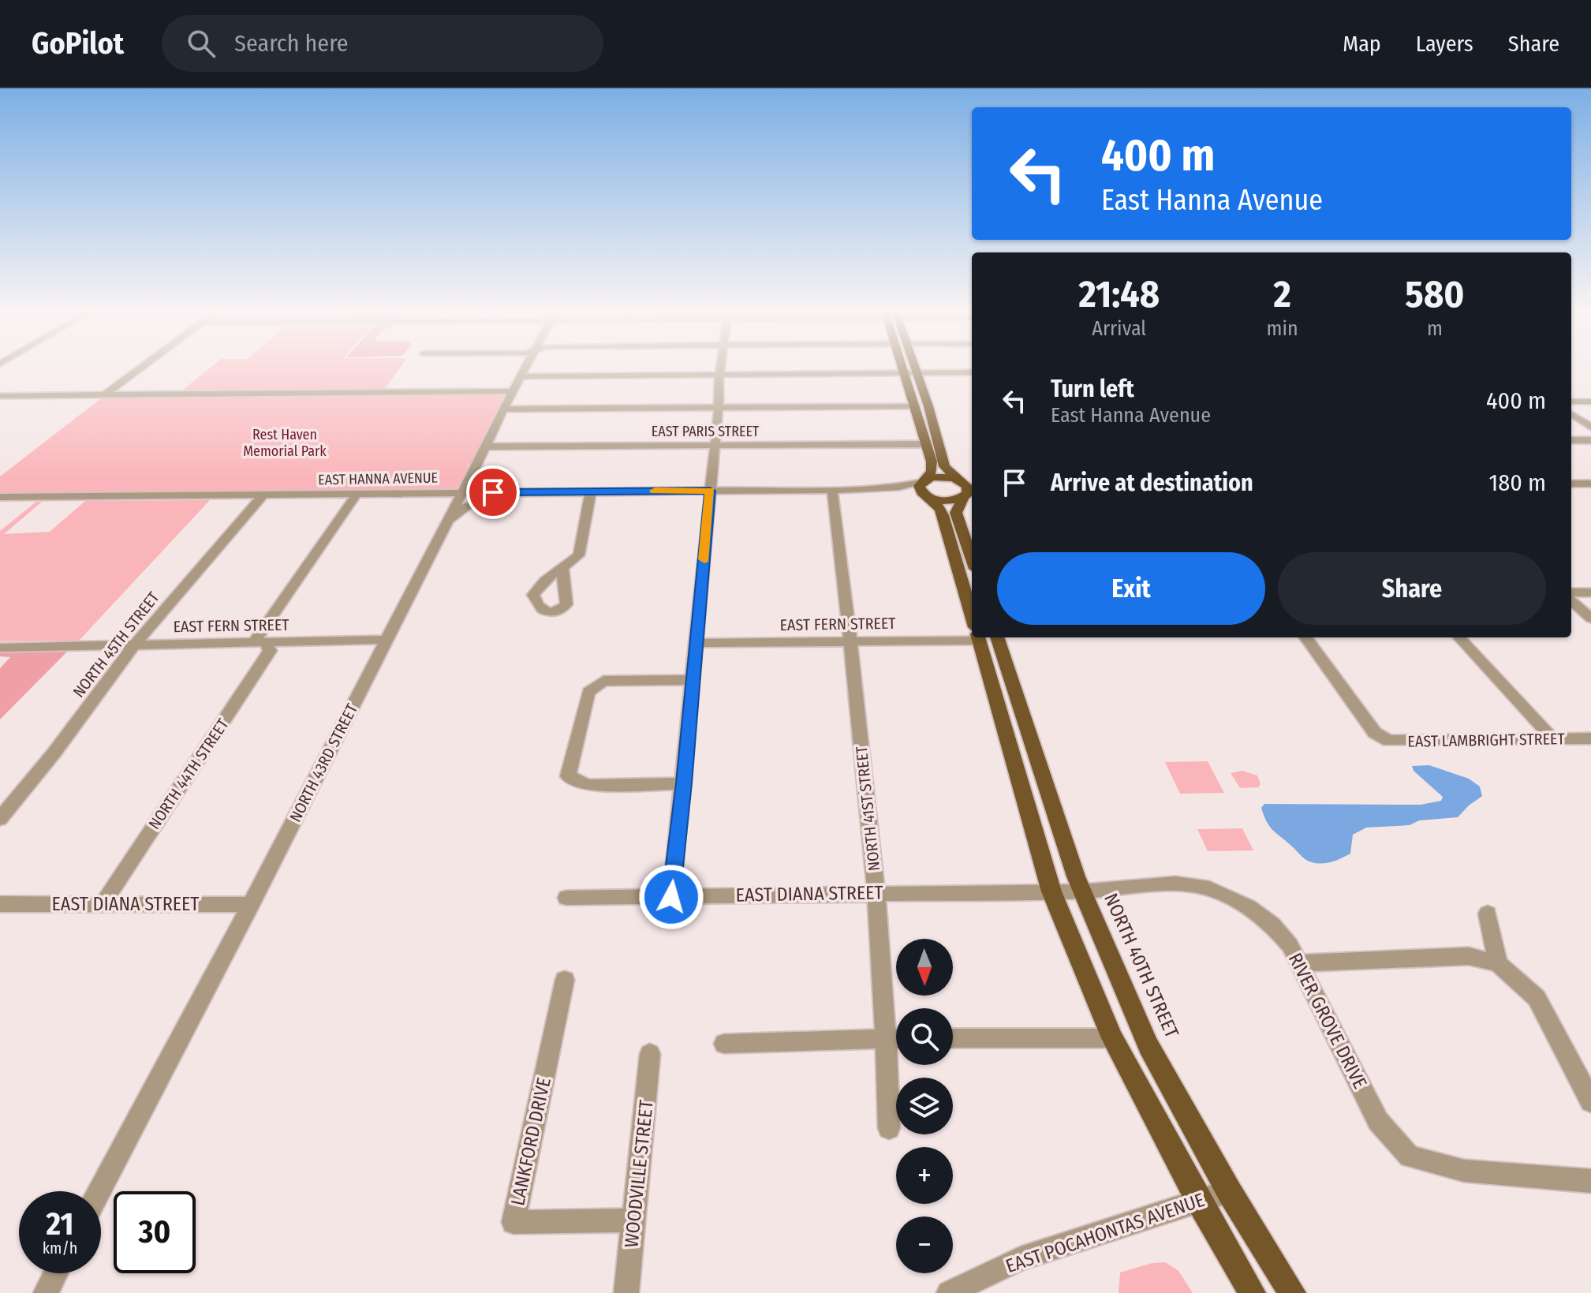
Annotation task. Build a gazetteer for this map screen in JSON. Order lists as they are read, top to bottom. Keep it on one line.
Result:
{"streets":{"main road":["NORTH 40TH STREET"],"street":["EAST PARIS STREET","EAST HANNA AVENUE","EAST FERN STREET","NORTH 45TH STREET","EAST LAMBRIGHT STREET","NORTH 43RD STREET","NORTH 44TH STREET","NORTH 41ST STREET","EAST DIANA STREET","RIVER GROVE DRIVE","LANKFORD DRIVE","WOODVILLE STREET","EAST POCAHONTAS AVENUE"]},"crossings":[["EAST PARIS STREET","NORTH 43RD STREET"],["EAST HANNA AVENUE","NORTH 45TH STREET"],["EAST HANNA AVENUE","NORTH 43RD STREET"],["EAST HANNA AVENUE","NORTH 44TH STREET"],["EAST HANNA AVENUE","NORTH 41ST STREET"],["EAST HANNA AVENUE","NORTH 40TH STREET"],["EAST FERN STREET","NORTH 45TH STREET"],["EAST FERN STREET","NORTH 43RD STREET"],["EAST FERN STREET","NORTH 44TH STREET"],["EAST FERN STREET","NORTH 41ST STREET"],["NORTH 43RD STREET","EAST DIANA STREET"],["NORTH 44TH STREET","EAST DIANA STREET"],["NORTH 41ST STREET","EAST DIANA STREET"],["EAST DIANA STREET","NORTH 40TH STREET"],["EAST DIANA STREET","RIVER GROVE DRIVE"],["NORTH 40TH STREET","RIVER GROVE DRIVE"],["NORTH 40TH STREET","EAST POCAHONTAS AVENUE"],["LANKFORD DRIVE","WOODVILLE STREET"]],"parks":["Rest Haven Memorial Park"],"north":"bottom","page":{"header":"GoPilot","search":"Search here","nav":["Map","Layers","Share"],"turn":["400 m","East Hanna Avenue"],"eta":["21:48","Arrival","2","min","580","m"],"list":[{"name":"Turn left","note":"East Hanna Avenue","value":"400 m"},{"name":"Arrive at destination","value":"180 m"}],"buttons":["Exit","Share"],"map_buttons":["+","−"],"speed":"21 km/h","limit":"30"}}
